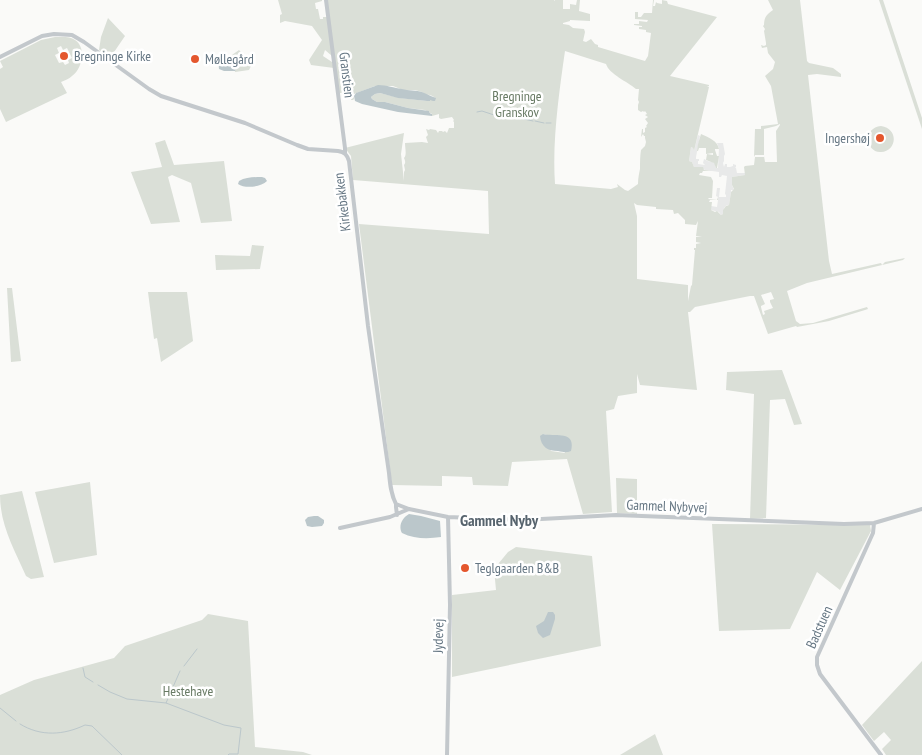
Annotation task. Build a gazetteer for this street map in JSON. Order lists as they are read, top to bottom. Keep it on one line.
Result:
{"streets":{"street":["Granstien","Kirkebakken","Gammel Nybyvej","Badstuen","Jydevej"]},"crossings":[["Granstien","Kirkebakken"],["Kirkebakken","Gammel Nybyvej"],["Gammel Nybyvej","Badstuen"],["Gammel Nybyvej","Jydevej"]],"districts":["Gammel Nyby"],"parks":["Bregninge Granskov","Hestehave"],"places":["Bregninge Kirke","Møllegård","Ingershøj","Teglgaarden B&B"]}
